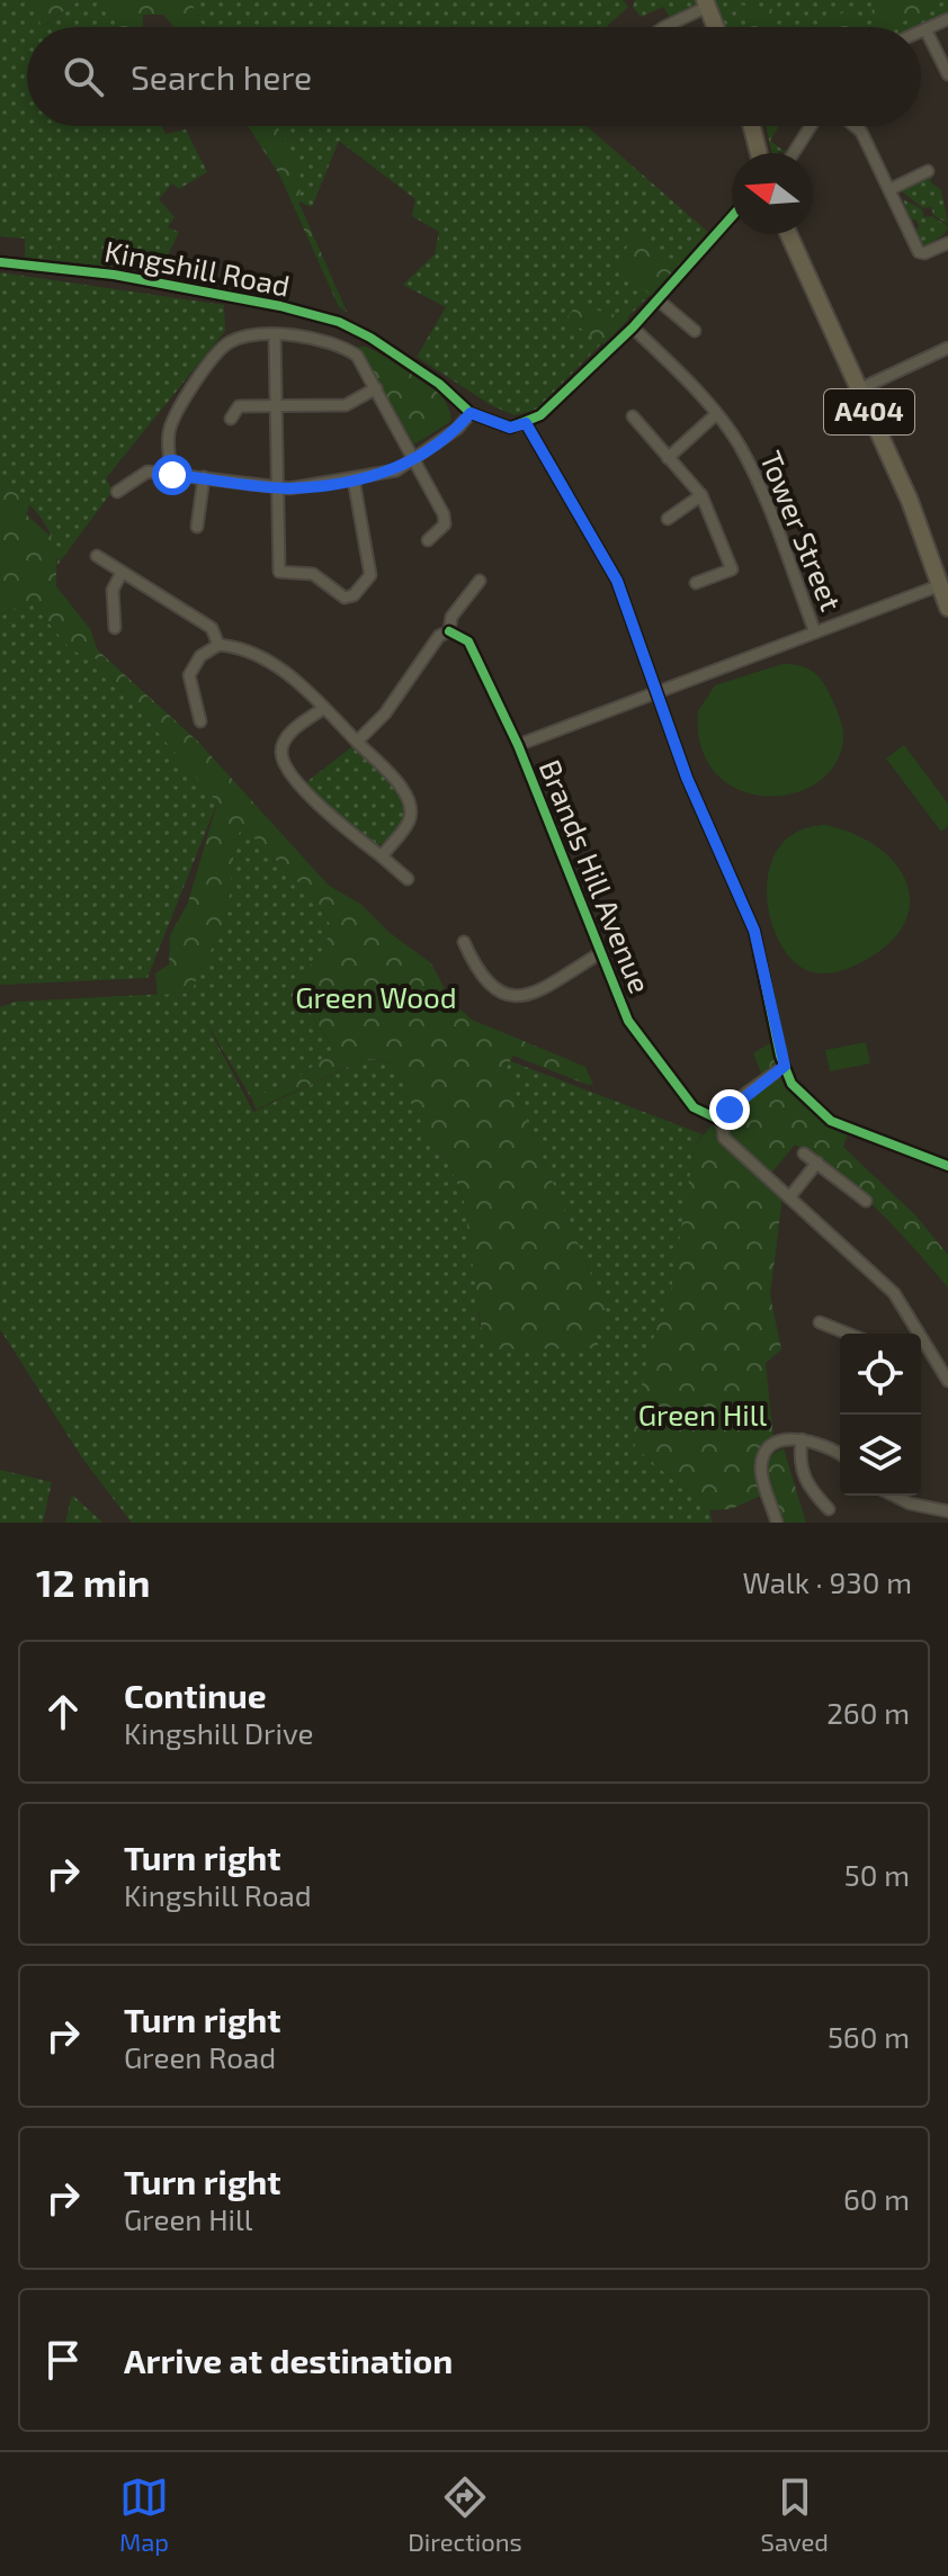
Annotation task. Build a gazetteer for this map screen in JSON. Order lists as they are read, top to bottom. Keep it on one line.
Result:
{"streets":{"main road":["A404"],"street":["Kingshill Road","Tower Street","Brands Hill Avenue"]},"parks":["Green Wood","Green Hill"],"north":"left","page":{"search":"Search here","heading":["12 min","Walk · 930 m"],"list":[["Continue","Kingshill Drive","260 m"],["Turn right","Kingshill Road","50 m"],["Turn right","Green Road","560 m"],["Turn right","Green Hill","60 m"],"Arrive at destination"],"nav":["Map","Directions","Saved"]}}
